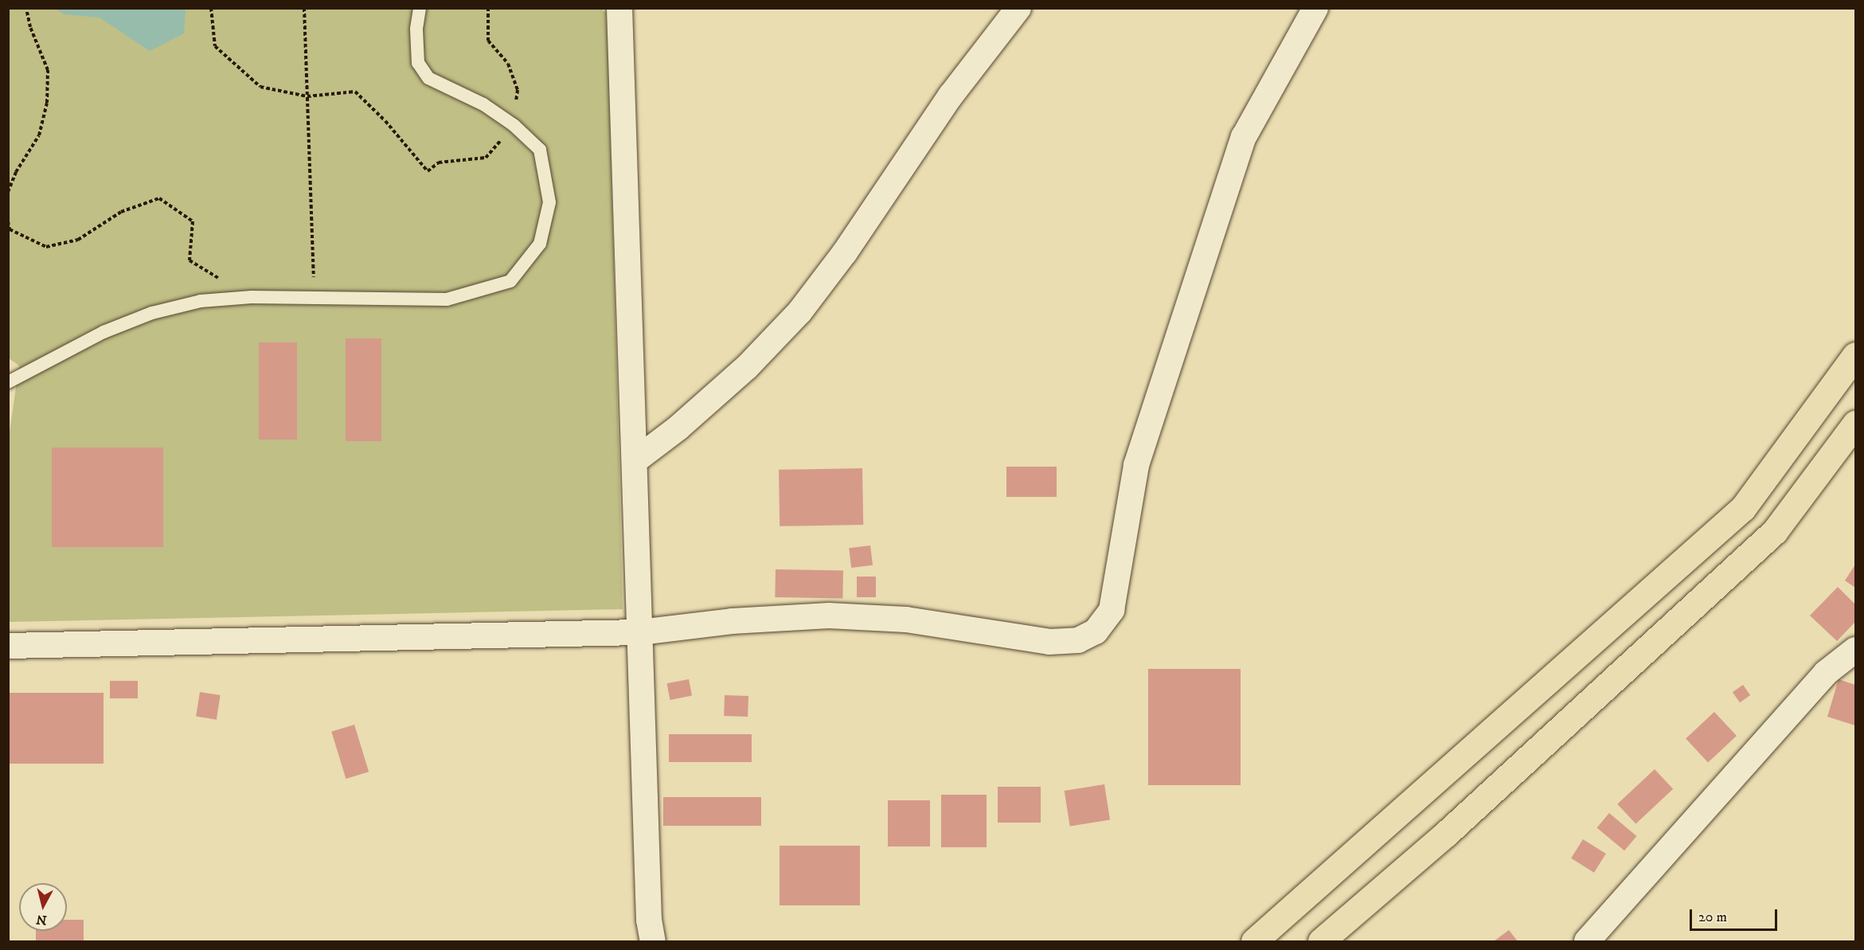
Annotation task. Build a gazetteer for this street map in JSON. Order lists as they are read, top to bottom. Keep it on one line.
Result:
{"scale_bar":"20 m","north":"bottom"}
